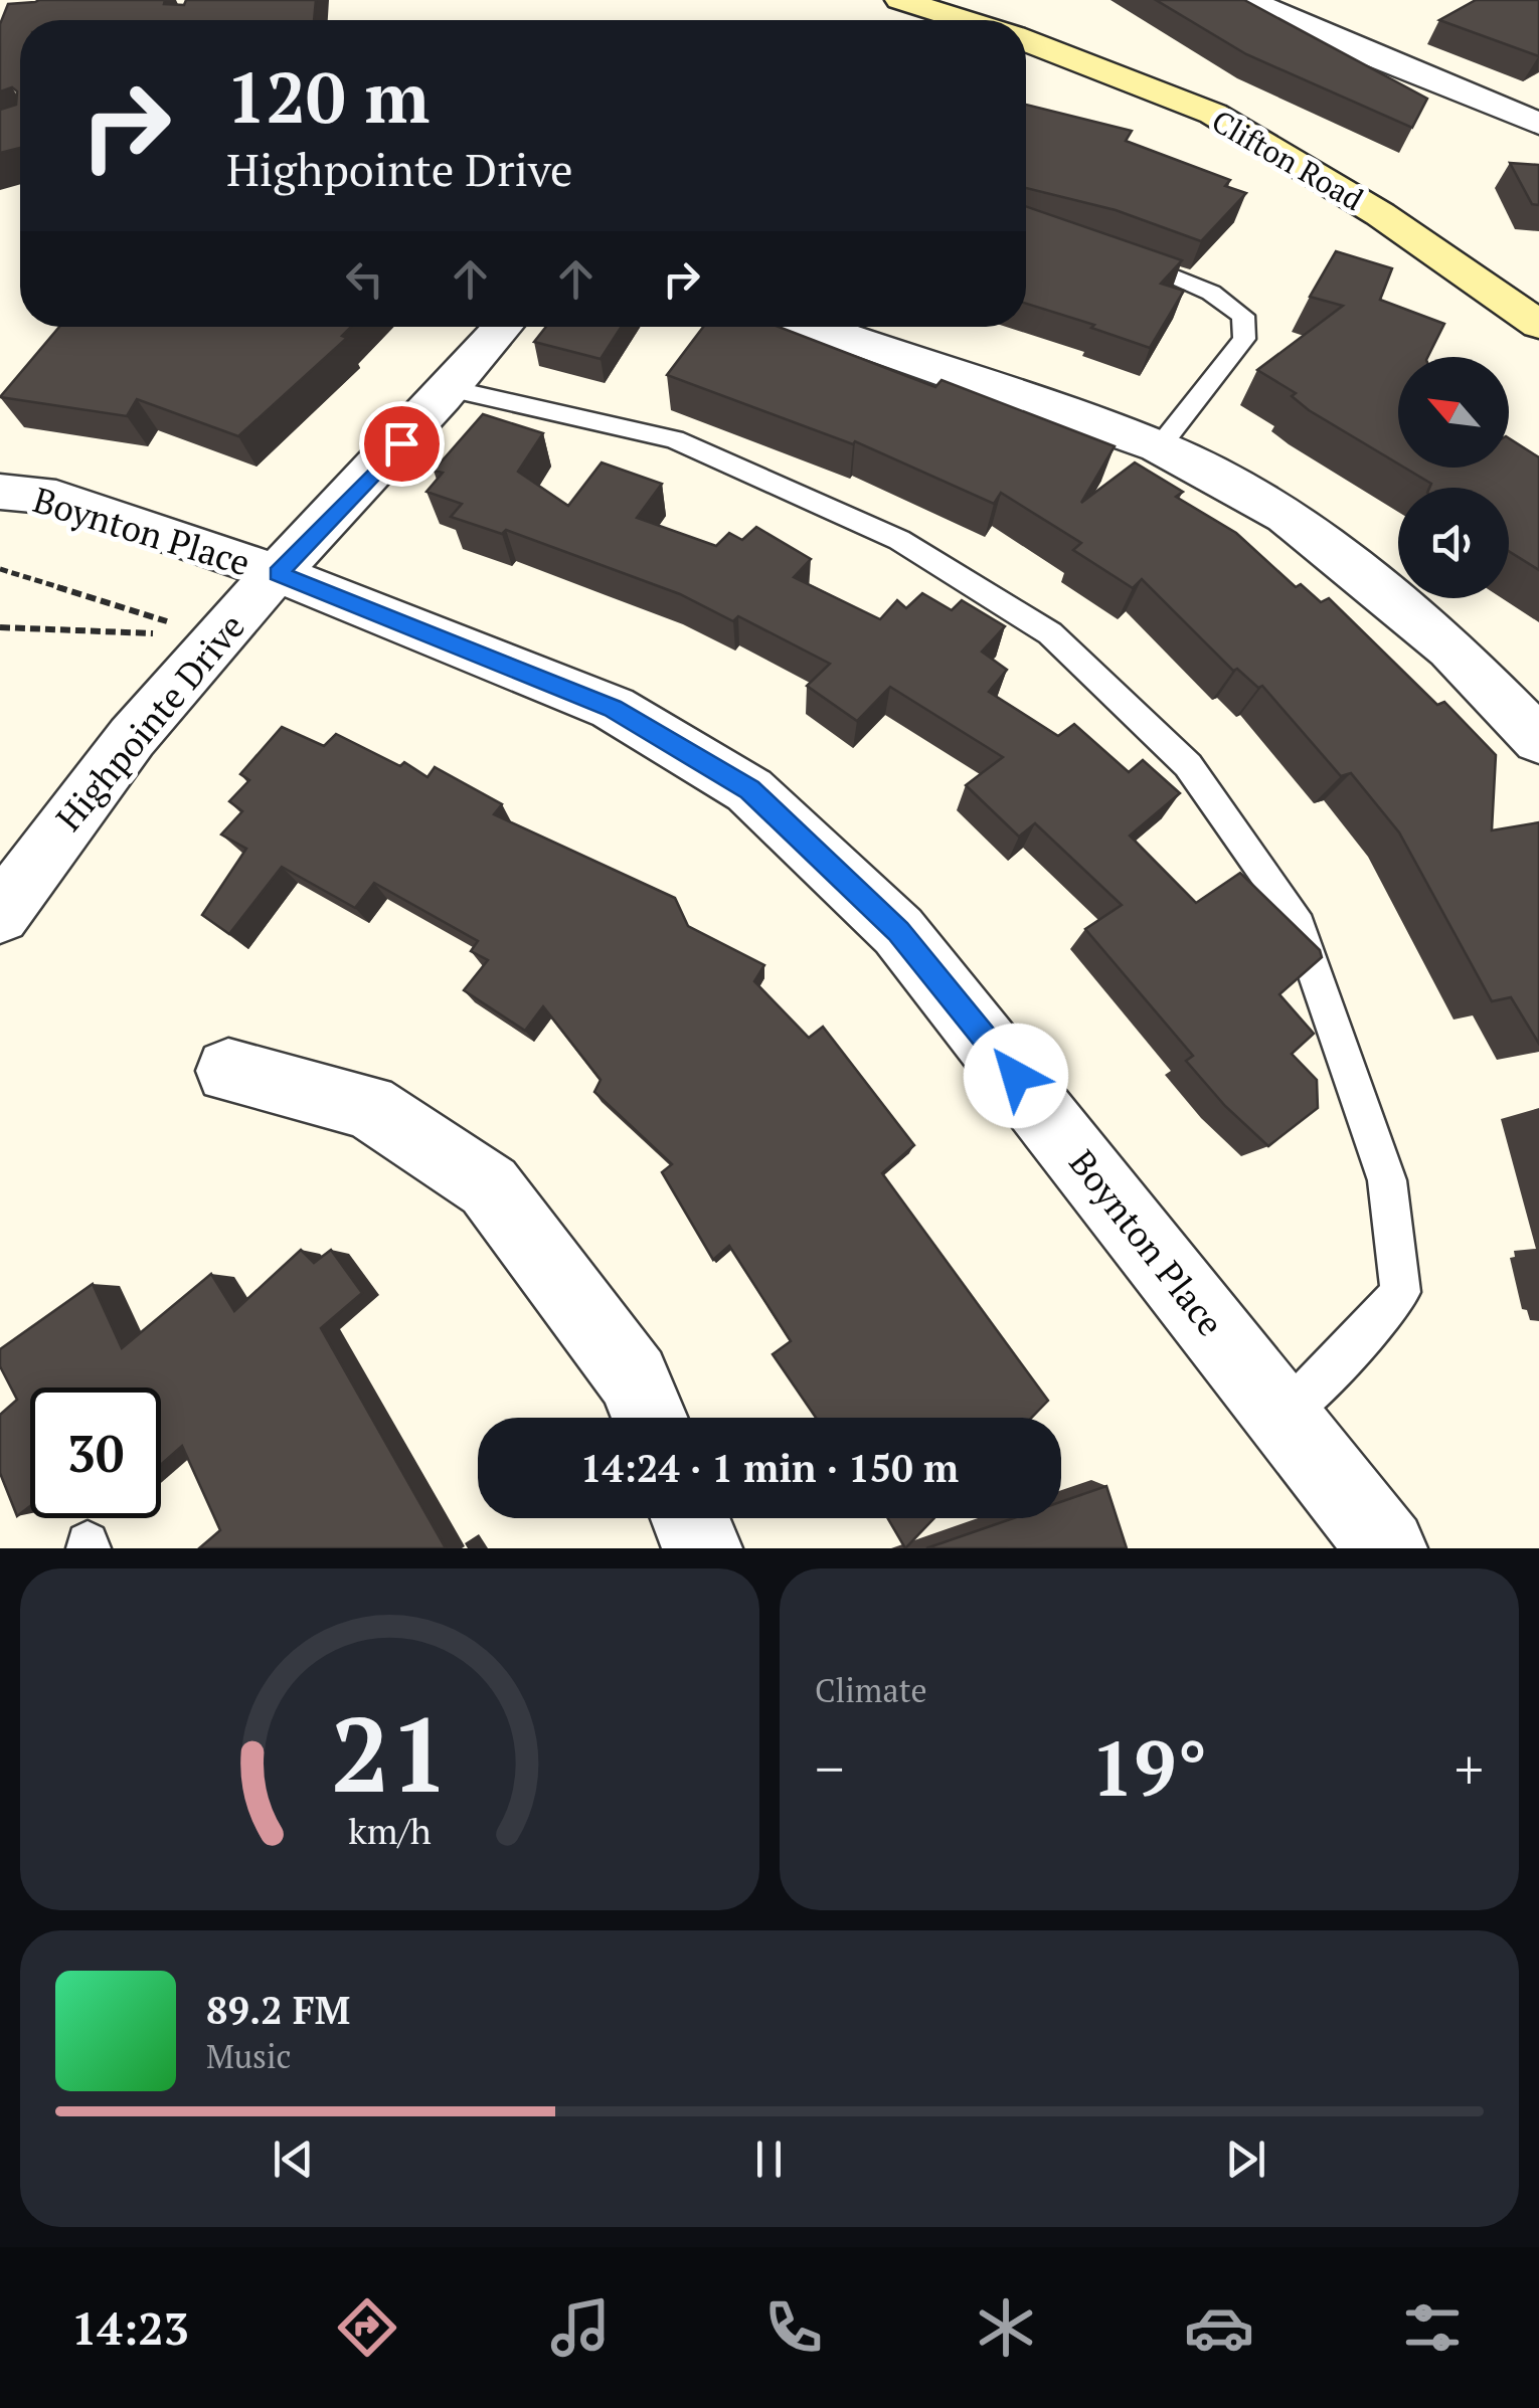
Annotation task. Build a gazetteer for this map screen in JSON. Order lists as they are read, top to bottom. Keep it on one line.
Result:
{"streets":{"main road":["Clifton Road"],"street":["Boynton Place","Highpointe Drive"]},"crossings":[["Boynton Place","Highpointe Drive"]],"north":"top left","page":{"turn":["120 m","Highpointe Drive"],"limit":"30","trip":"14:24 · 1 min · 150 m","tile":"Climate","heat":["−","19°","+"],"song":["89.2 FM","Music"],"tabs":"14:23","gauge":["21","km/h"]}}
